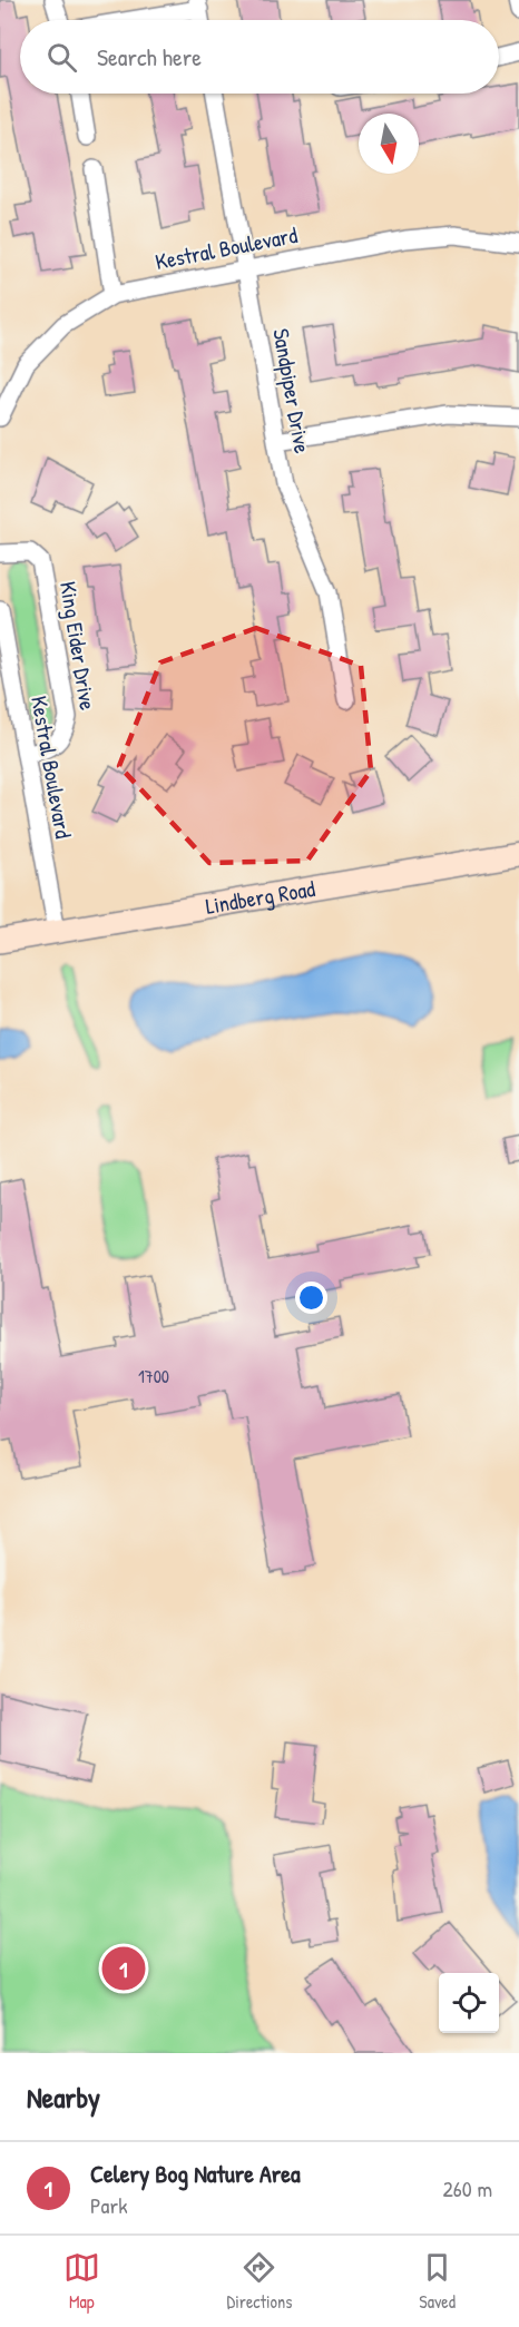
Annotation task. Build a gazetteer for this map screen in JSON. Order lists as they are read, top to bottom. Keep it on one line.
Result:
{"streets":{"main road":["Lindberg Road"],"street":["Kestral Boulevard","Sandpiper Drive","King Eider Drive"]},"crossings":[["Kestral Boulevard","Sandpiper Drive"],["Kestral Boulevard","King Eider Drive"],["Kestral Boulevard","Lindberg Road"]],"house_numbers":["1700"],"north":"bottom","page":{"search":"Search here","pins":"1","heading":"Nearby","list":[{"mark":"1","name":"Celery Bog Nature Area","note":"Park","value":"260 m"}],"nav":["Map","Directions","Saved"]}}
